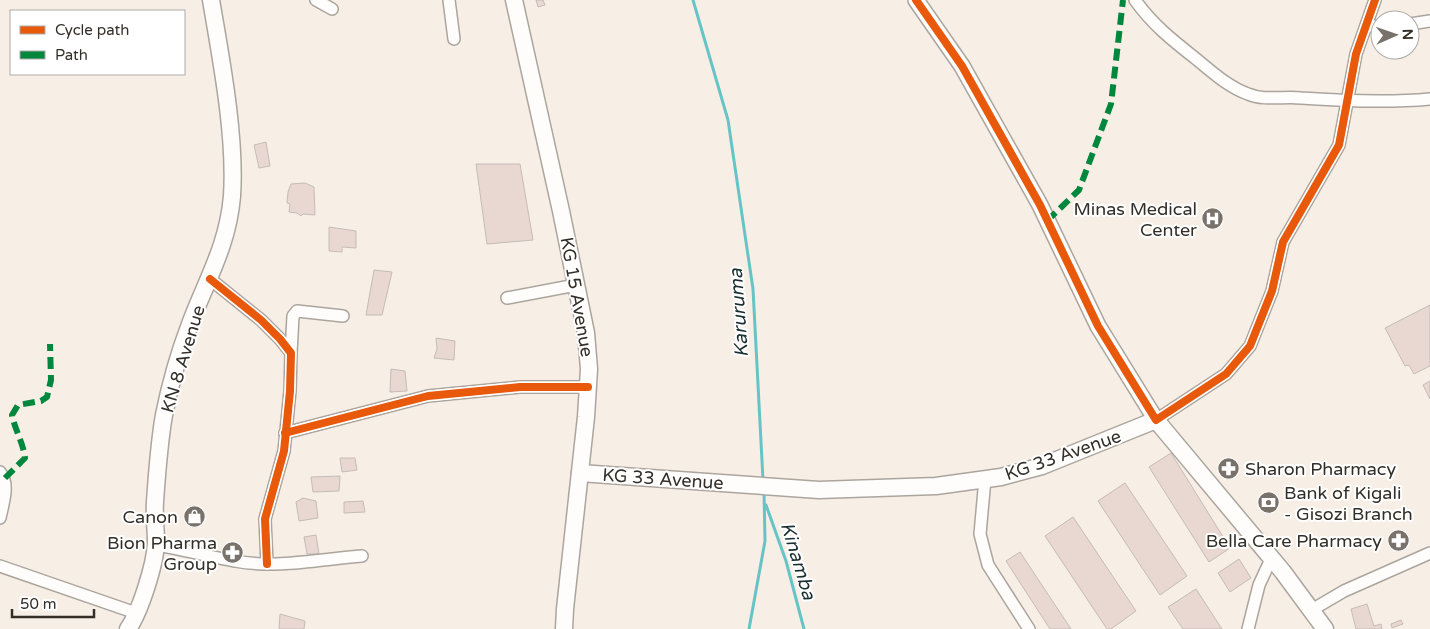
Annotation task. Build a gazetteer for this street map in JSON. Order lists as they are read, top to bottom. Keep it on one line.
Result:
{"streets":{"main road":["KG 15 Avenue","KN 8 Avenue","KG 33 Avenue"]},"crossings":[["KG 15 Avenue","KG 33 Avenue"]],"water":["Karuruma","Kinamba"],"places":{"hospital":["Minas Medical Center"],"pharmacy":["Sharon Pharmacy","Bella Care Pharmacy","Bion Pharma Group"],"bank":["Bank of Kigali - Gisozi Branch"],"shop":["Canon"]},"legend":["Cycle path","Path"],"scale_bar":"50 m","north":"right"}
